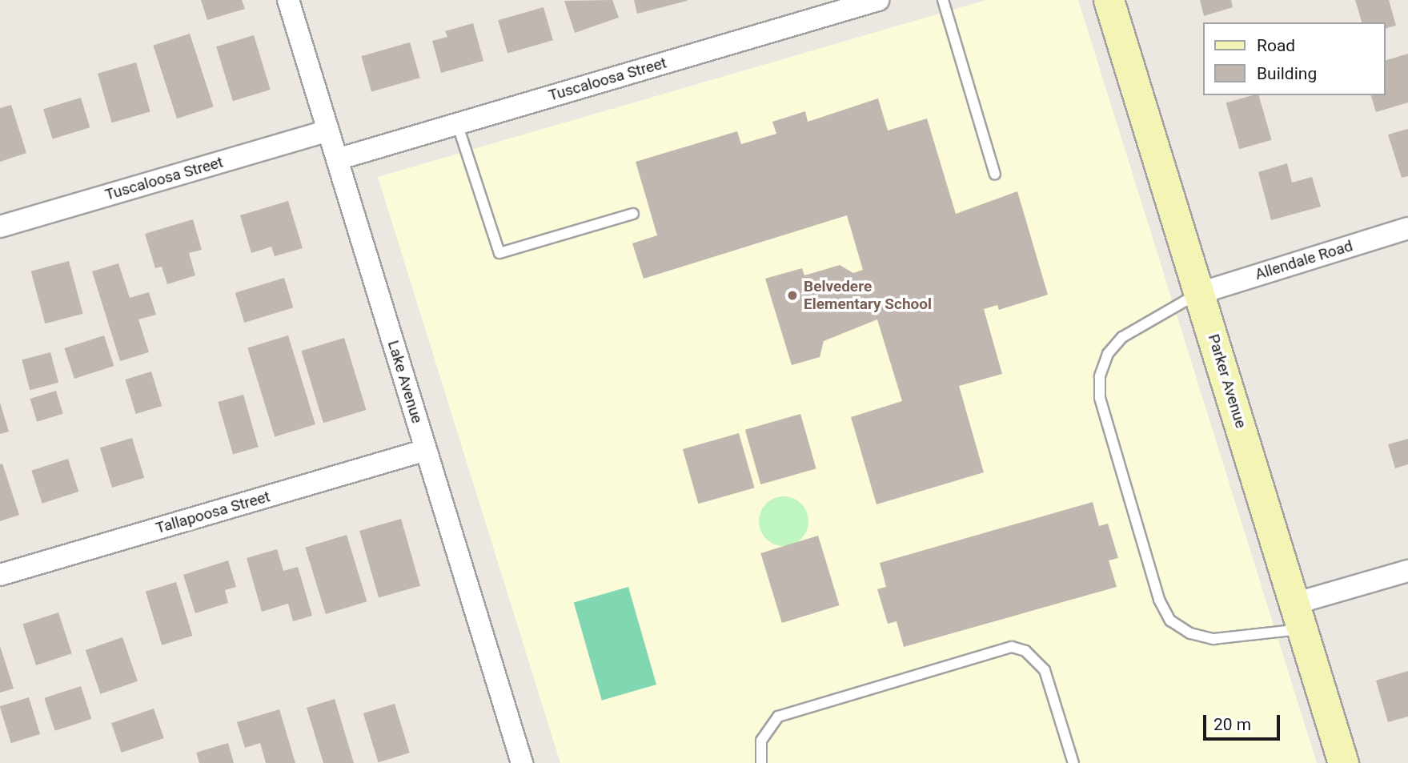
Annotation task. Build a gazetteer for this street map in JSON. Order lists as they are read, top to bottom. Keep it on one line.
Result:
{"streets":{"street":["Tuscaloosa Street","Allendale Road","Parker Avenue","Lake Avenue","Tallapoosa Street"]},"crossings":[["Tuscaloosa Street","Lake Avenue"],["Allendale Road","Parker Avenue"],["Lake Avenue","Tallapoosa Street"]],"places":["Belvedere Elementary School"],"legend":["Road","Building"],"scale_bar":"20 m"}
